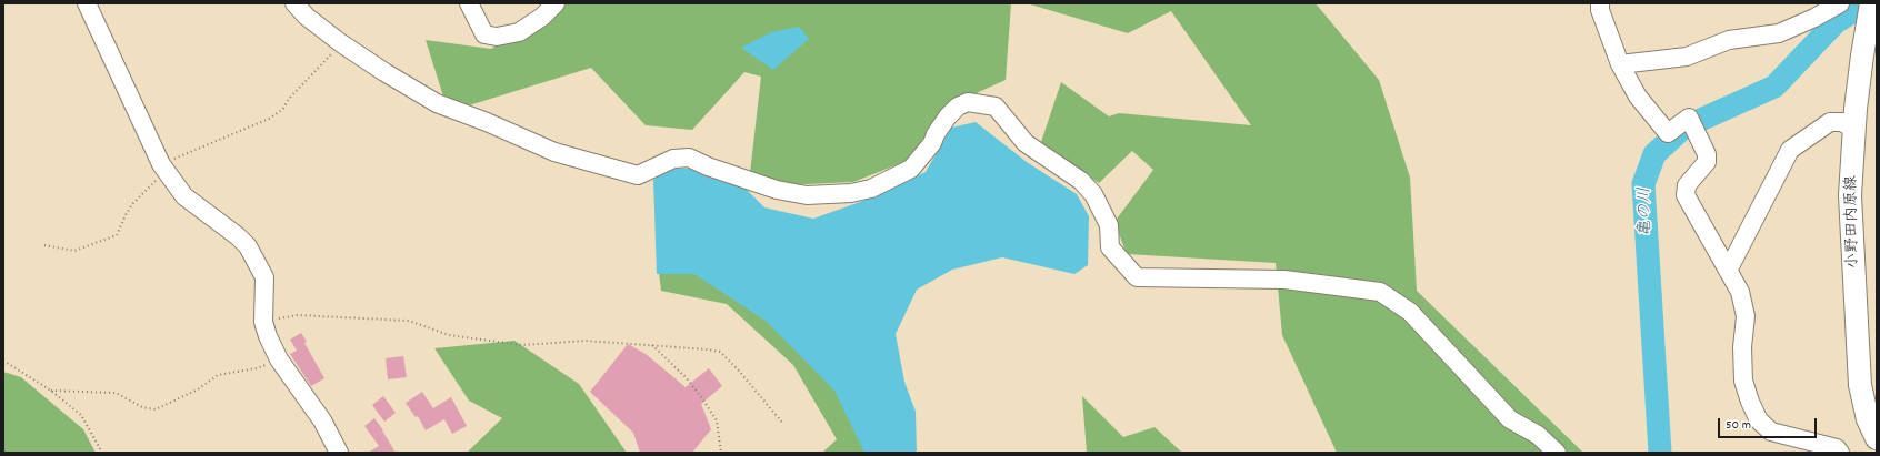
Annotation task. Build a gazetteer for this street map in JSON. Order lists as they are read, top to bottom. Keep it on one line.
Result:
{"streets":{"main road":["小野田内原線"]},"water":["亀の川"],"scale_bar":"50 m"}
